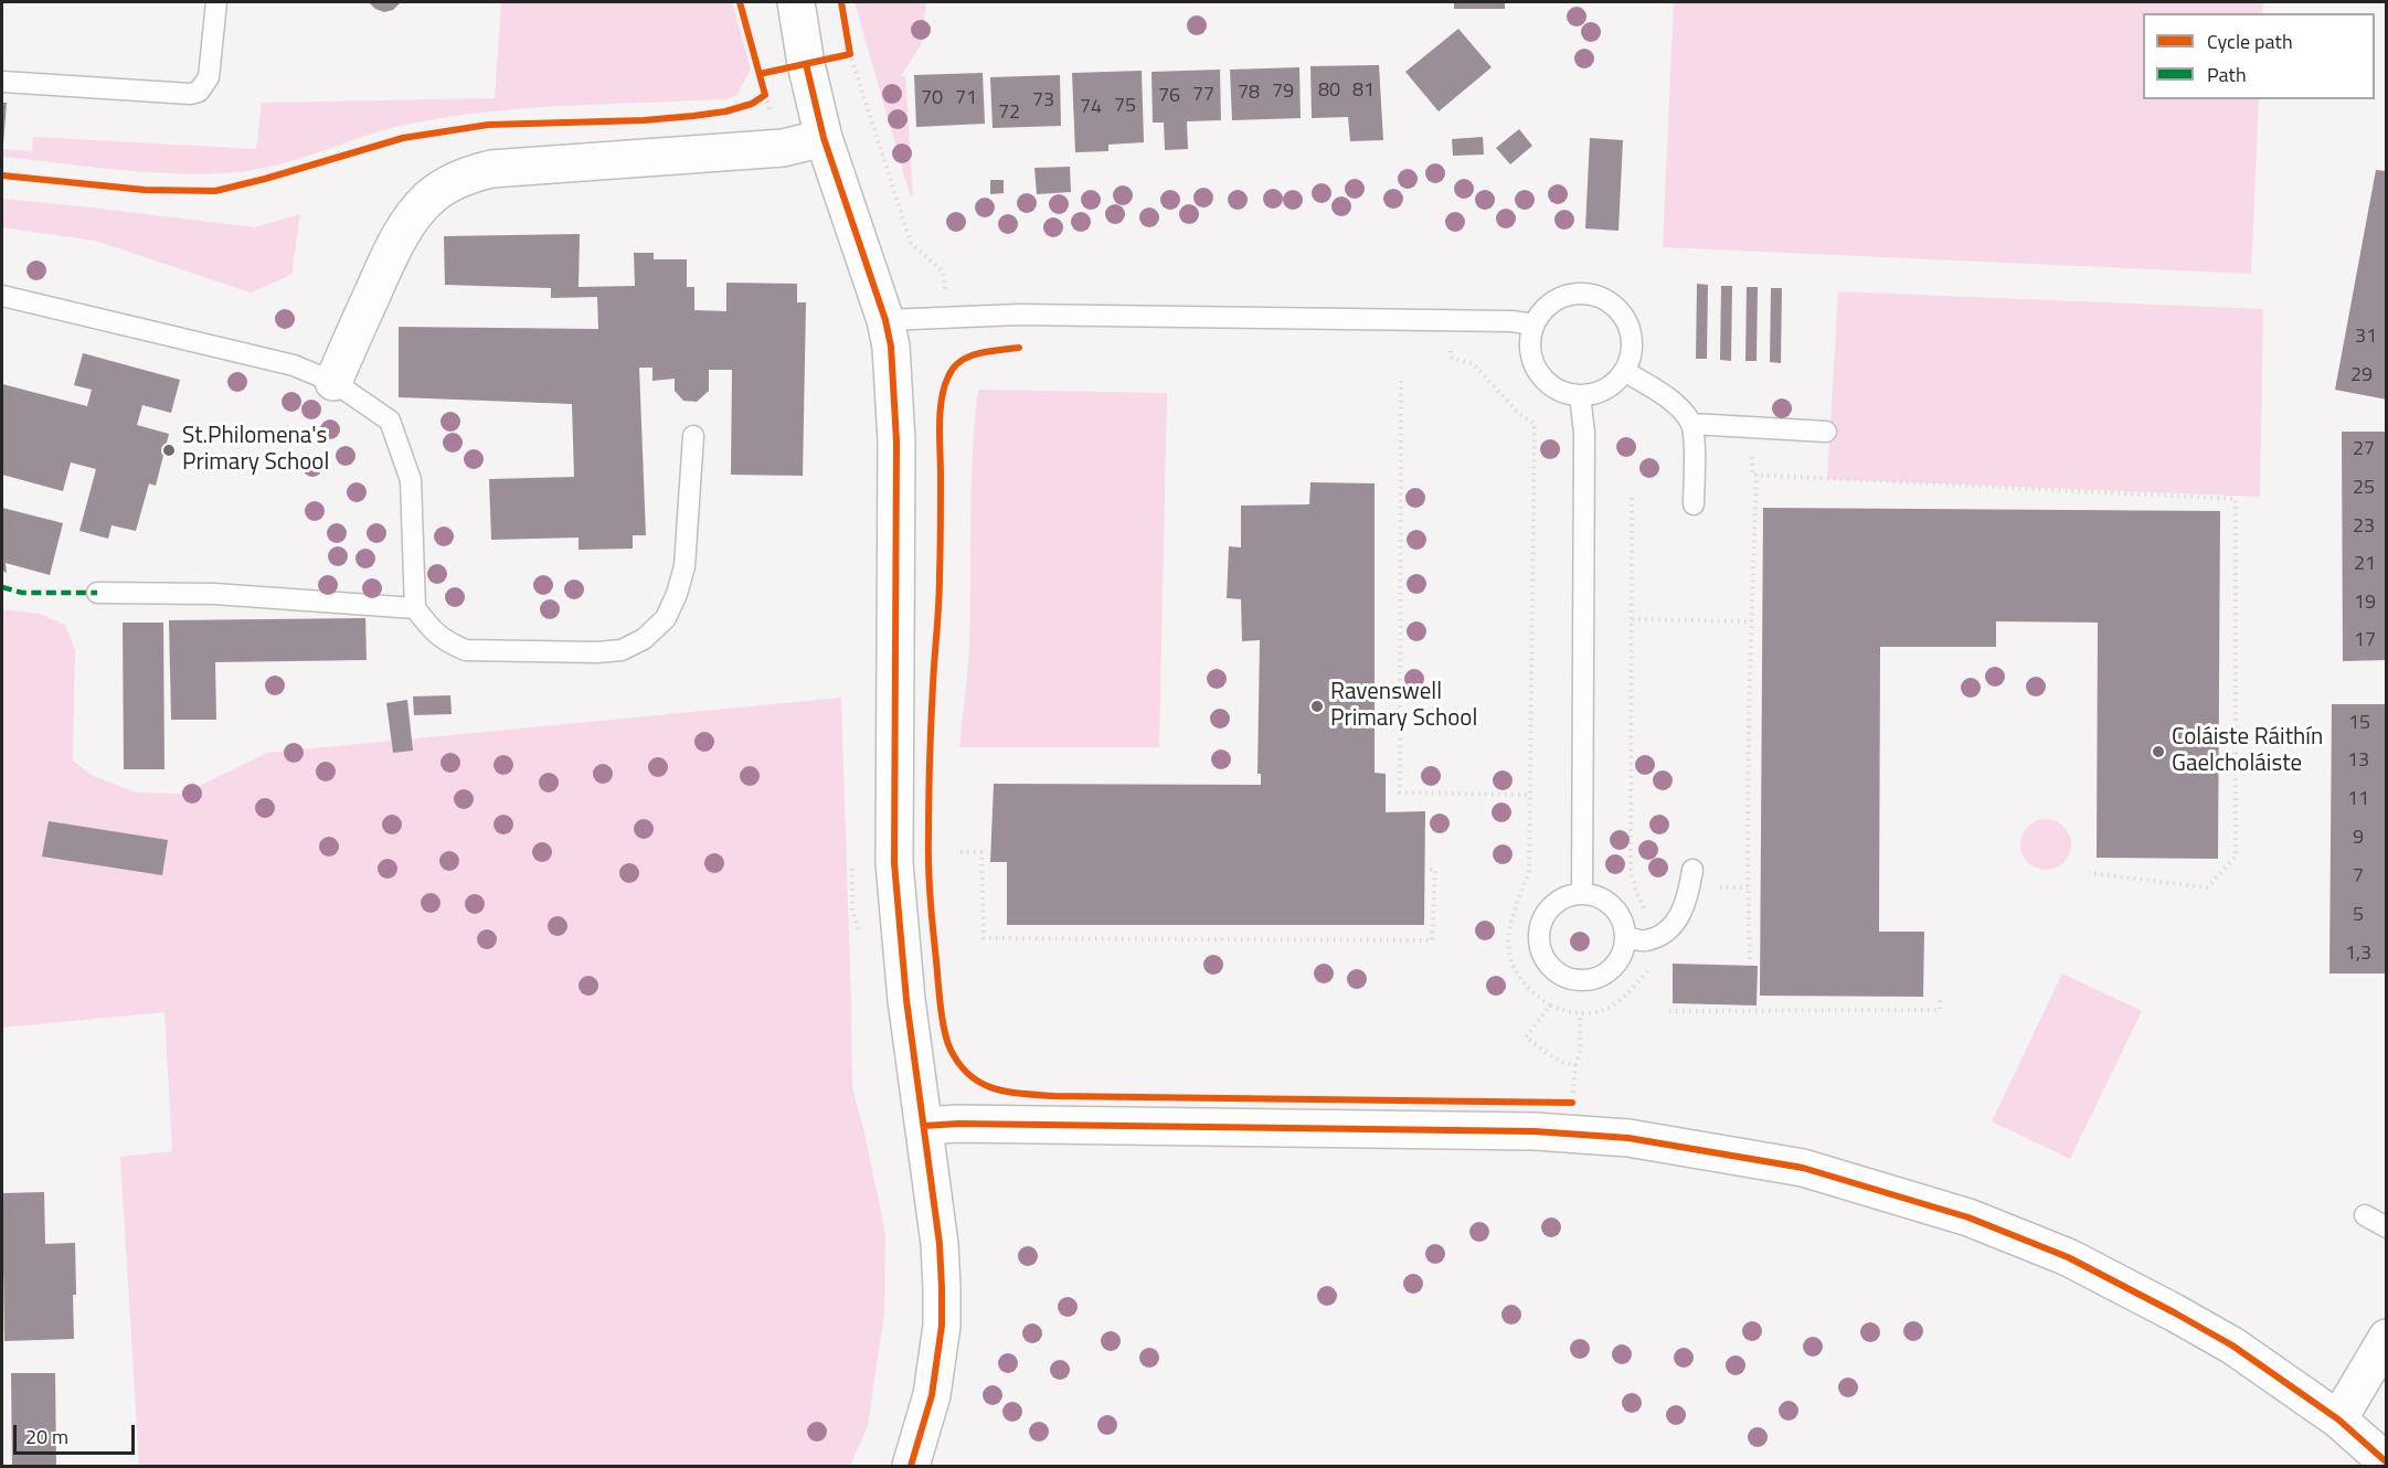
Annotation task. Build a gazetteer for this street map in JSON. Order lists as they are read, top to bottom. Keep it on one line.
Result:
{"places":["St.Philomena's Primary School","Ravenswell Primary School","Coláiste Ráithín Gaelcholáiste"],"house_numbers":["80","81","79","78","77","76","70","71","73","75","74","72","31","29","27","25","23","21","19","17","15","13","11","9","7","5","1,3"],"legend":["Cycle path","Path"],"scale_bar":"20 m"}
